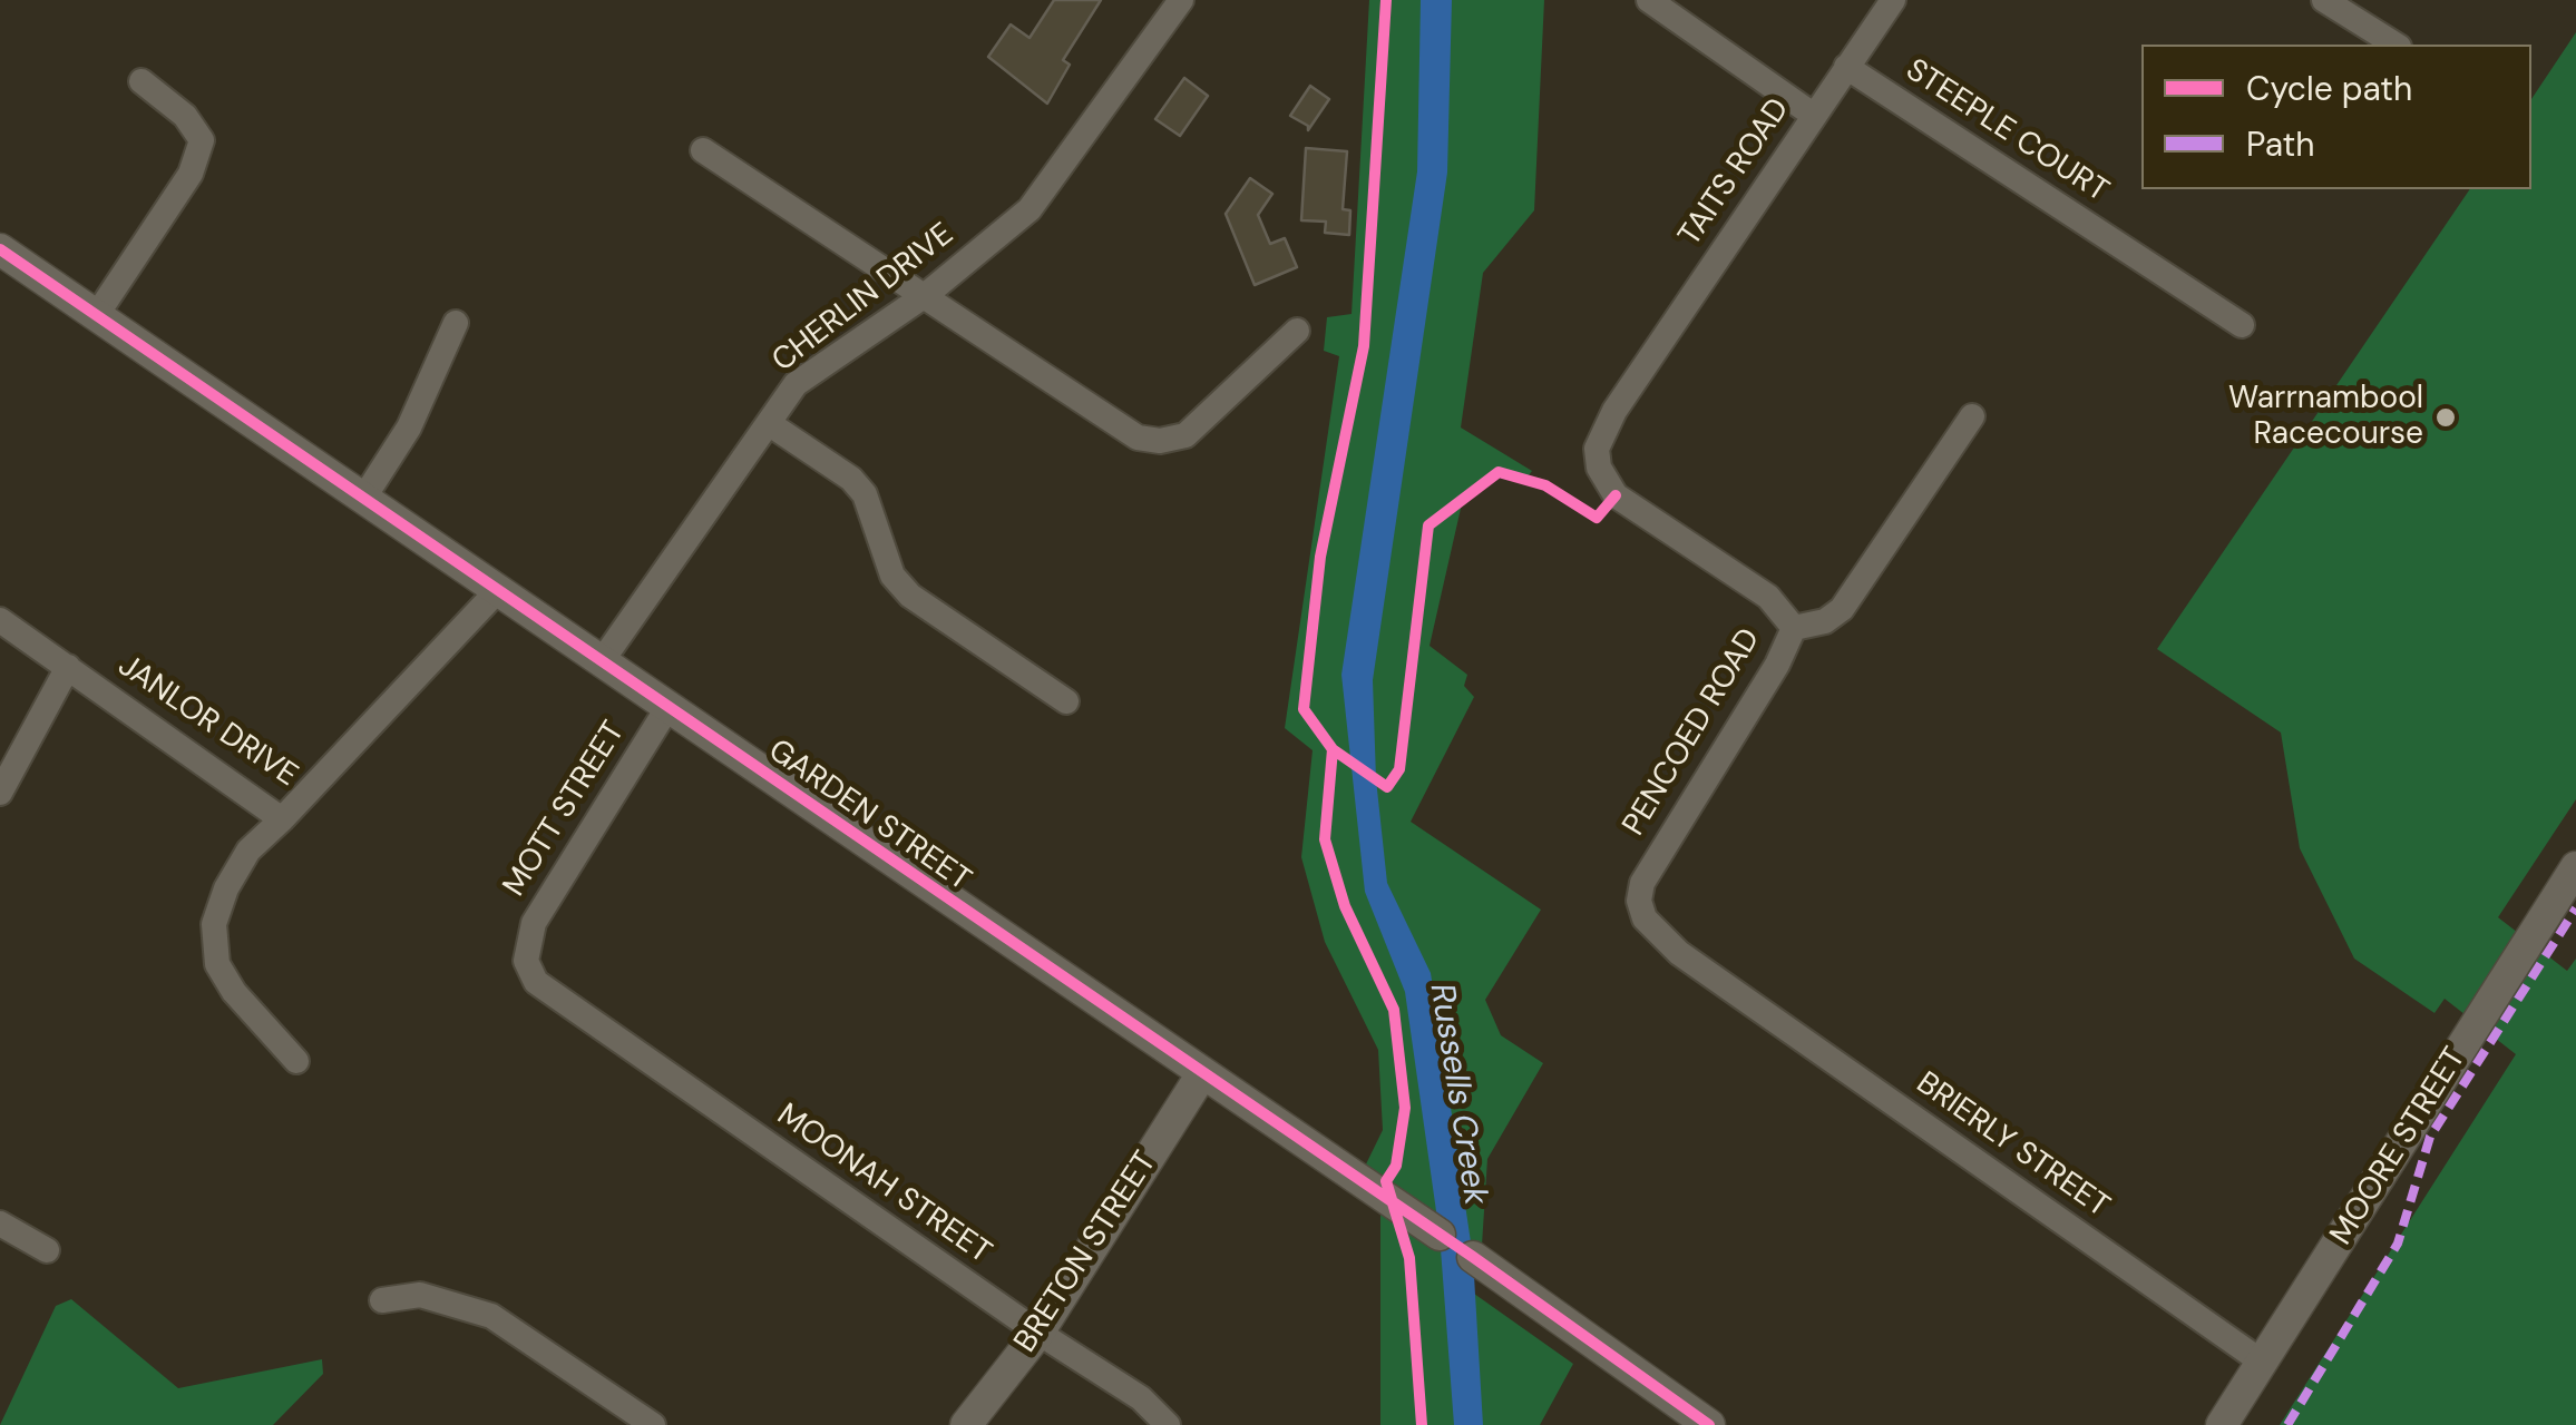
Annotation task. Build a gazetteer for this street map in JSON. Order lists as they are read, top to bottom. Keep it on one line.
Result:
{"streets":{"street":["STEEPLE COURT","TAITS ROAD","CHERLIN DRIVE","JANLOR DRIVE","PENCOED ROAD","MOTT STREET","GARDEN STREET","BRIERLY STREET","MOORE STREET","MOONAH STREET","BRETON STREET"]},"crossings":[["STEEPLE COURT","TAITS ROAD"],["TAITS ROAD","PENCOED ROAD"],["CHERLIN DRIVE","GARDEN STREET"],["JANLOR DRIVE","GARDEN STREET"],["PENCOED ROAD","BRIERLY STREET"],["MOTT STREET","GARDEN STREET"],["MOTT STREET","MOONAH STREET"],["GARDEN STREET","BRETON STREET"],["BRIERLY STREET","MOORE STREET"],["MOONAH STREET","BRETON STREET"]],"water":["Russells Creek"],"places":["Warrnambool Racecourse"],"legend":["Cycle path","Path"]}
